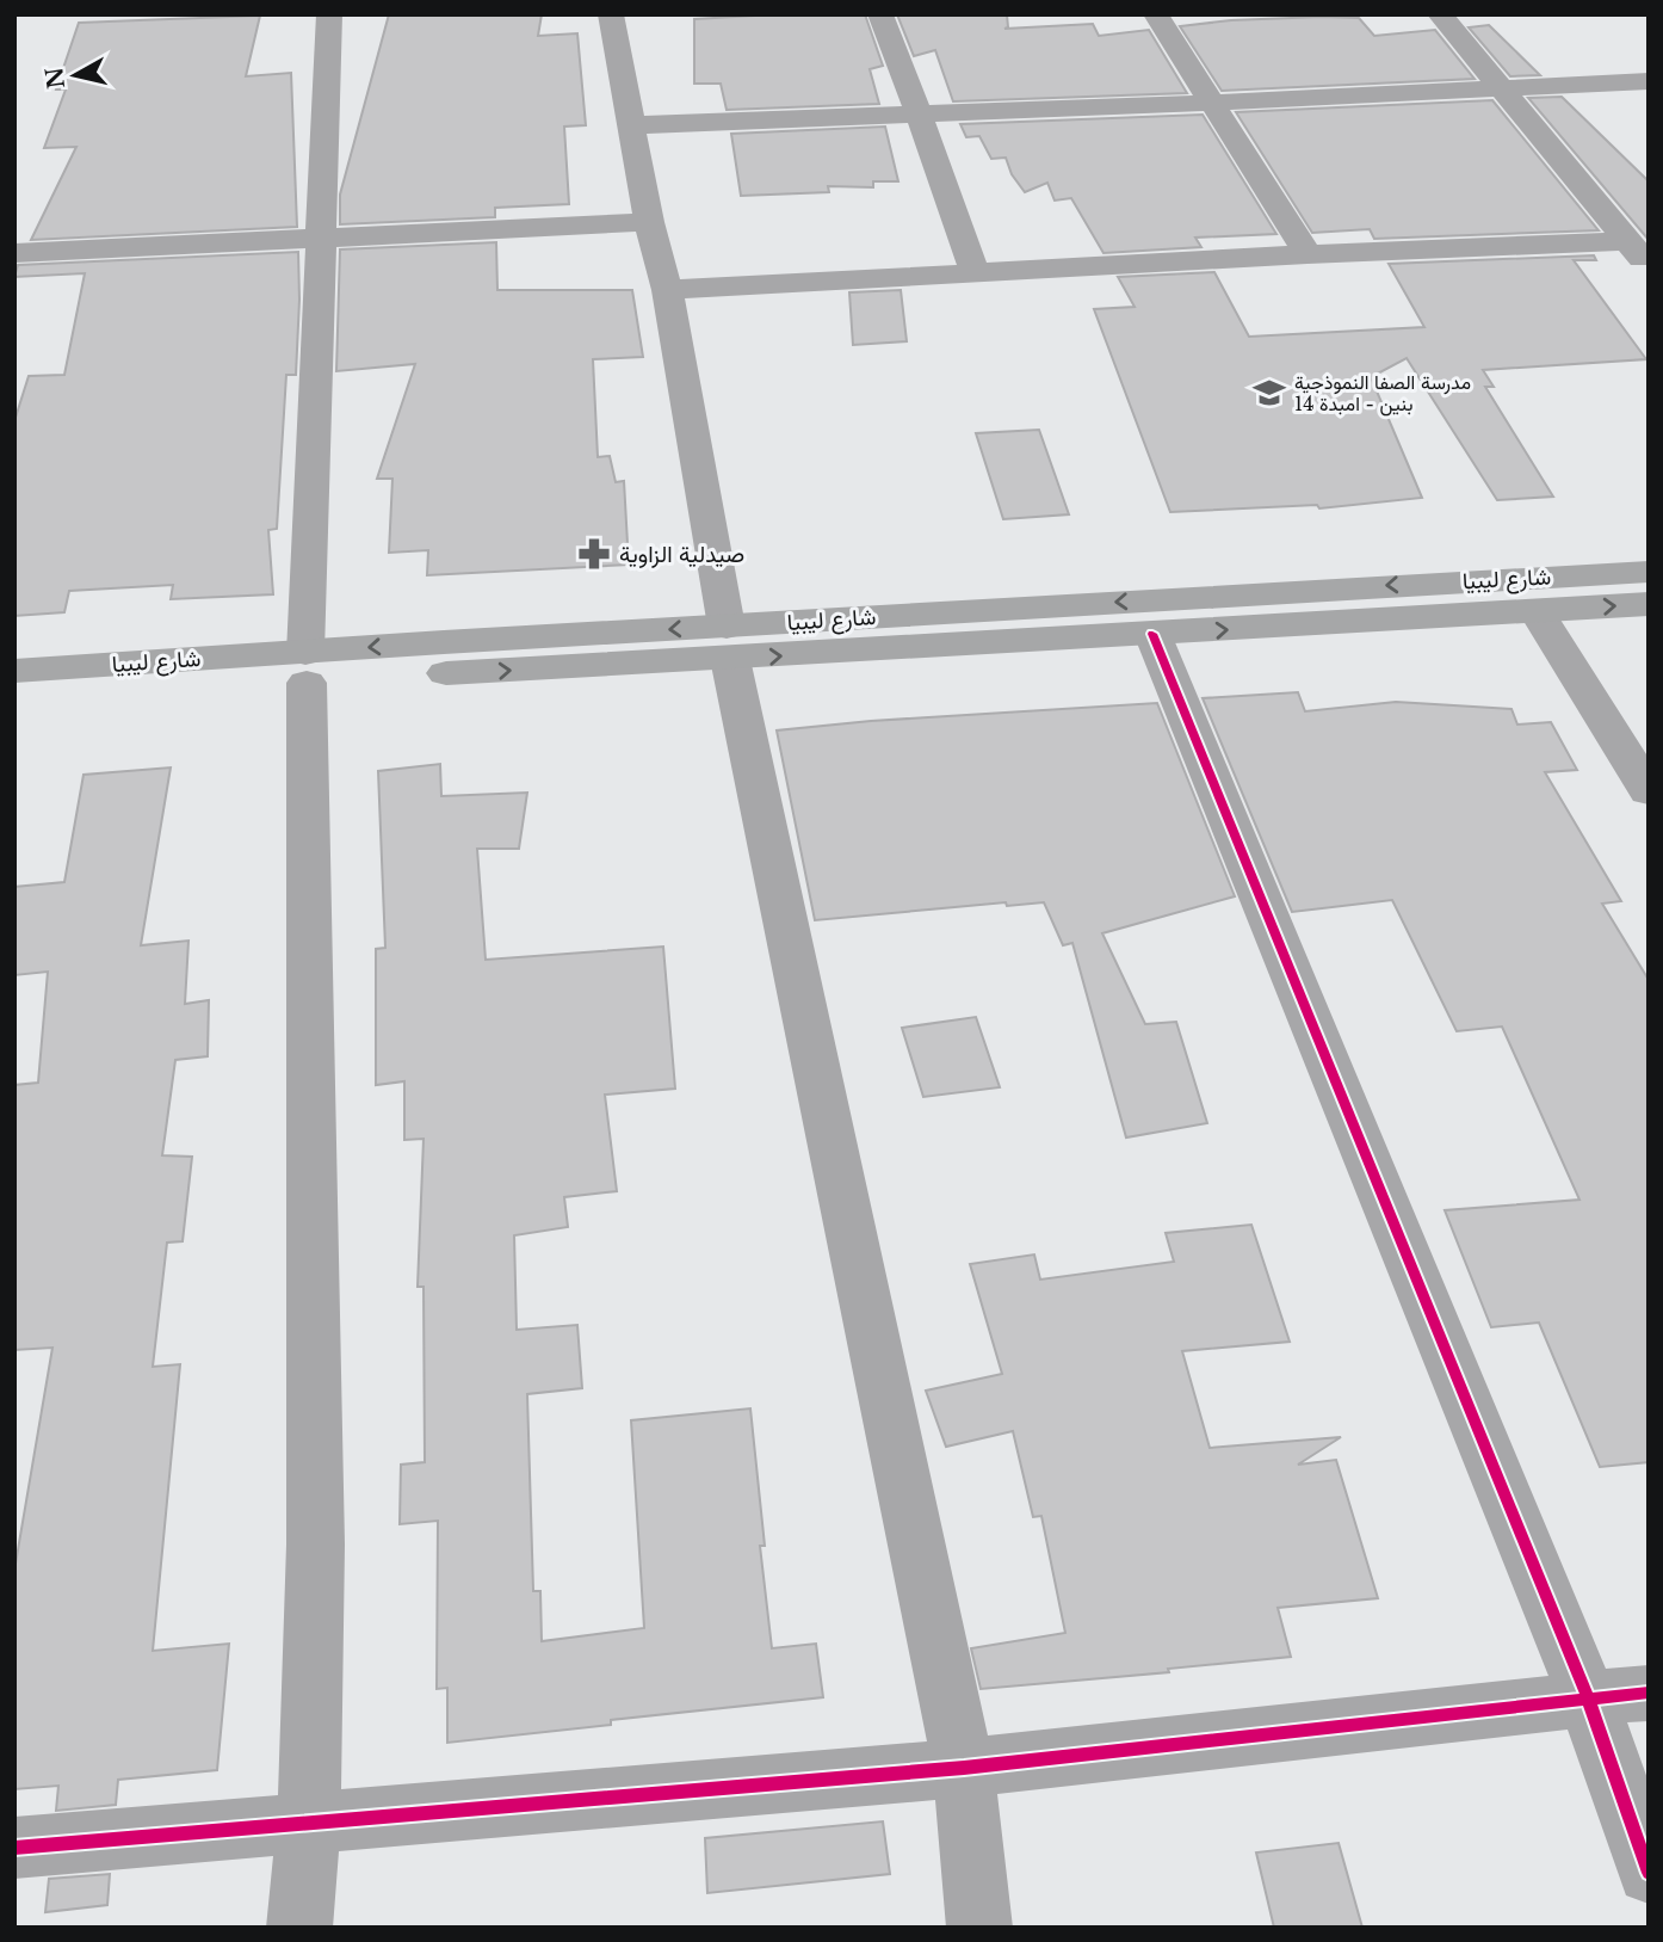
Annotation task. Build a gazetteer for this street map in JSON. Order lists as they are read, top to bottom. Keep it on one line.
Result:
{"streets":{"main road":["شارع ليبيا"]},"places":{"school or university":["مدرسة الصفا النموذجية بنين - امبدة 14"],"pharmacy":["صيدلية الزاوية"]},"north":"left"}
